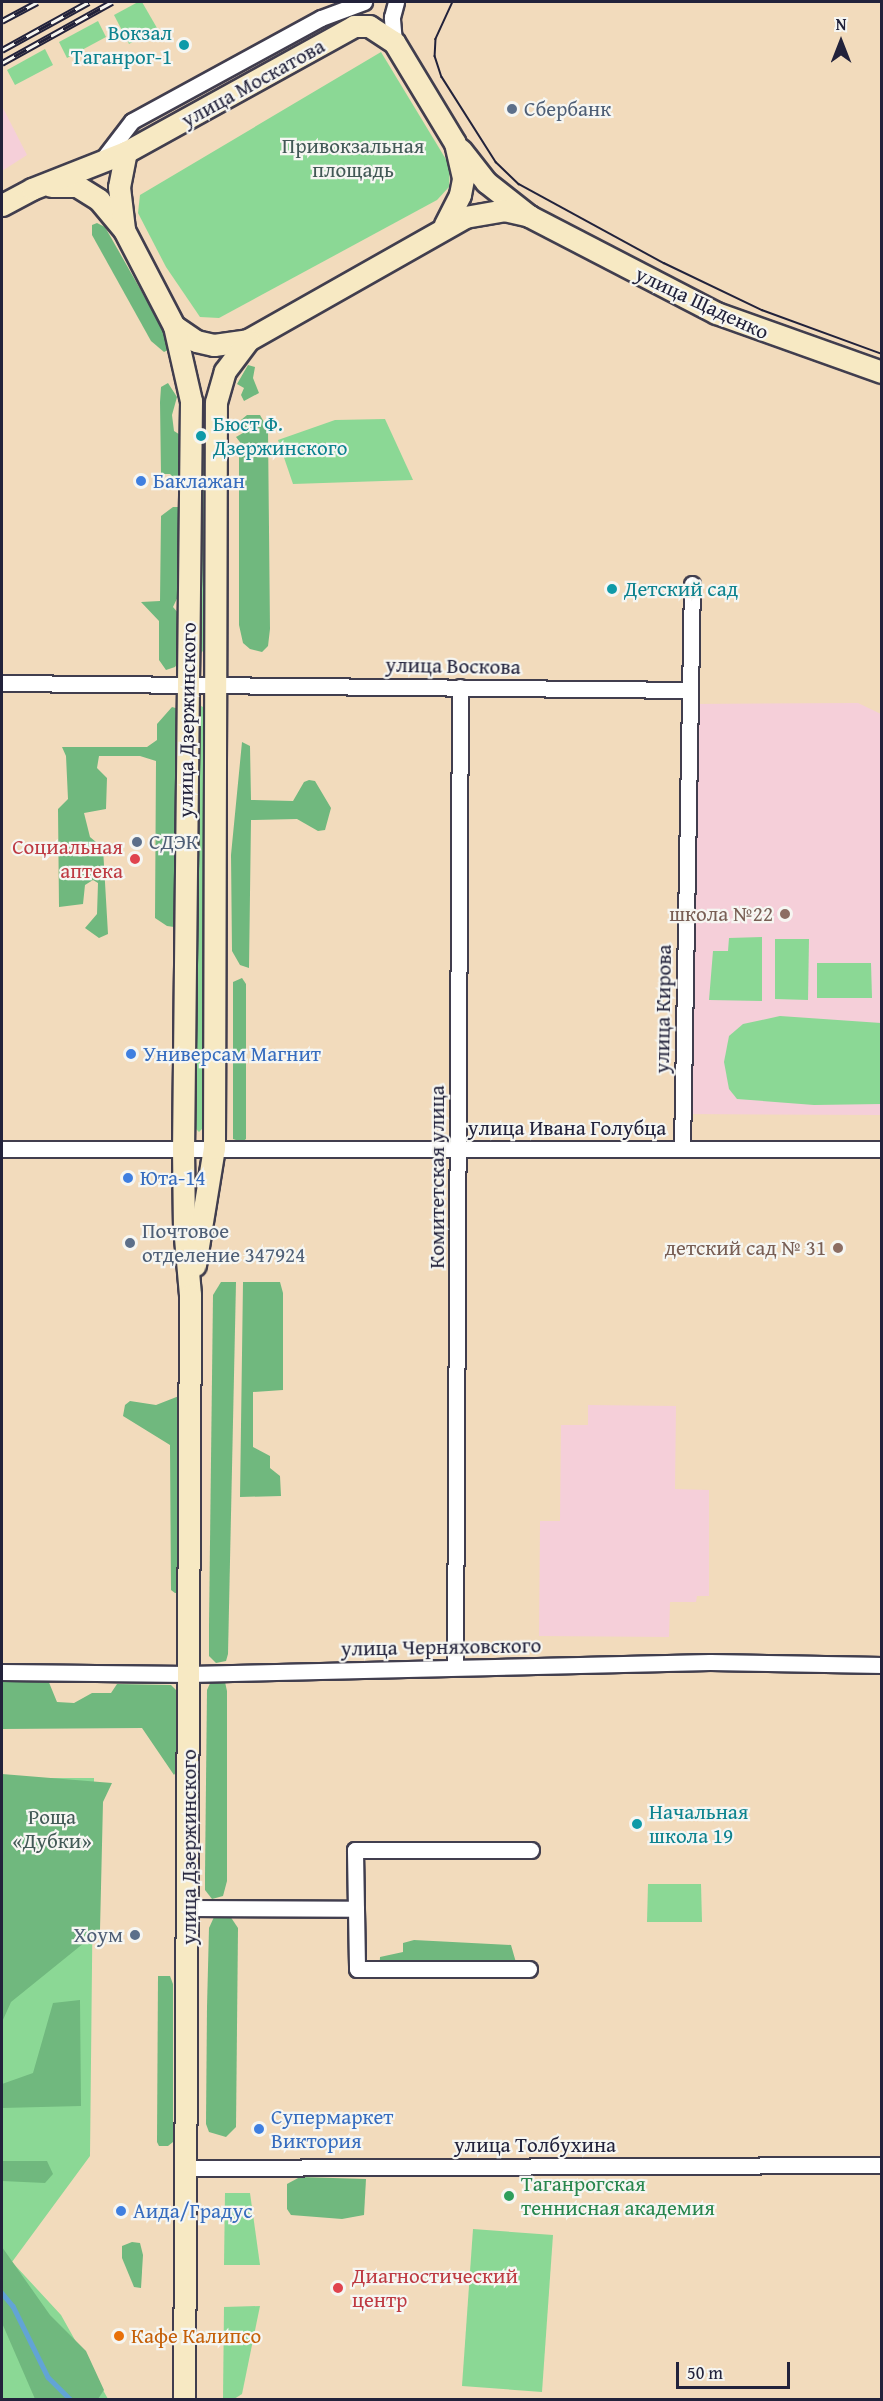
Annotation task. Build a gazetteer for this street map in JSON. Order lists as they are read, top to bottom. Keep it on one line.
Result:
{"streets":{"main road":["улица Москатова","улица Щаденко","улица Дзержинского"],"street":["улица Воскова","улица Кирова","улица Ивана Голубца","Комитетская улица","улица Черняховского","улица Толбухина"]},"crossings":[["улица Воскова","улица Дзержинского"],["улица Воскова","улица Кирова"],["улица Воскова","Комитетская улица"],["улица Дзержинского","улица Ивана Голубца"],["улица Дзержинского","улица Черняховского"],["улица Дзержинского","улица Толбухина"],["улица Кирова","улица Ивана Голубца"],["улица Ивана Голубца","Комитетская улица"],["Комитетская улица","улица Черняховского"]],"parks":["Привокзальная площадь","Роща «Дубки»"],"places":["Вокзал Таганрог-1","Сбербанк","Бюст Ф. Дзержинского","Баклажан","Детский сад","СДЭК","Социальная аптека","школа №22","Универсам Магнит","Юта-14","Почтовое отделение 347924","детский сад № 31","Начальная школа 19","Хоум","Супермаркет Виктория","Таганрогская теннисная академия","Аида/Градус","Диагностический центр","Кафе Калипсо"],"scale_bar":"50 m","north":"top"}
